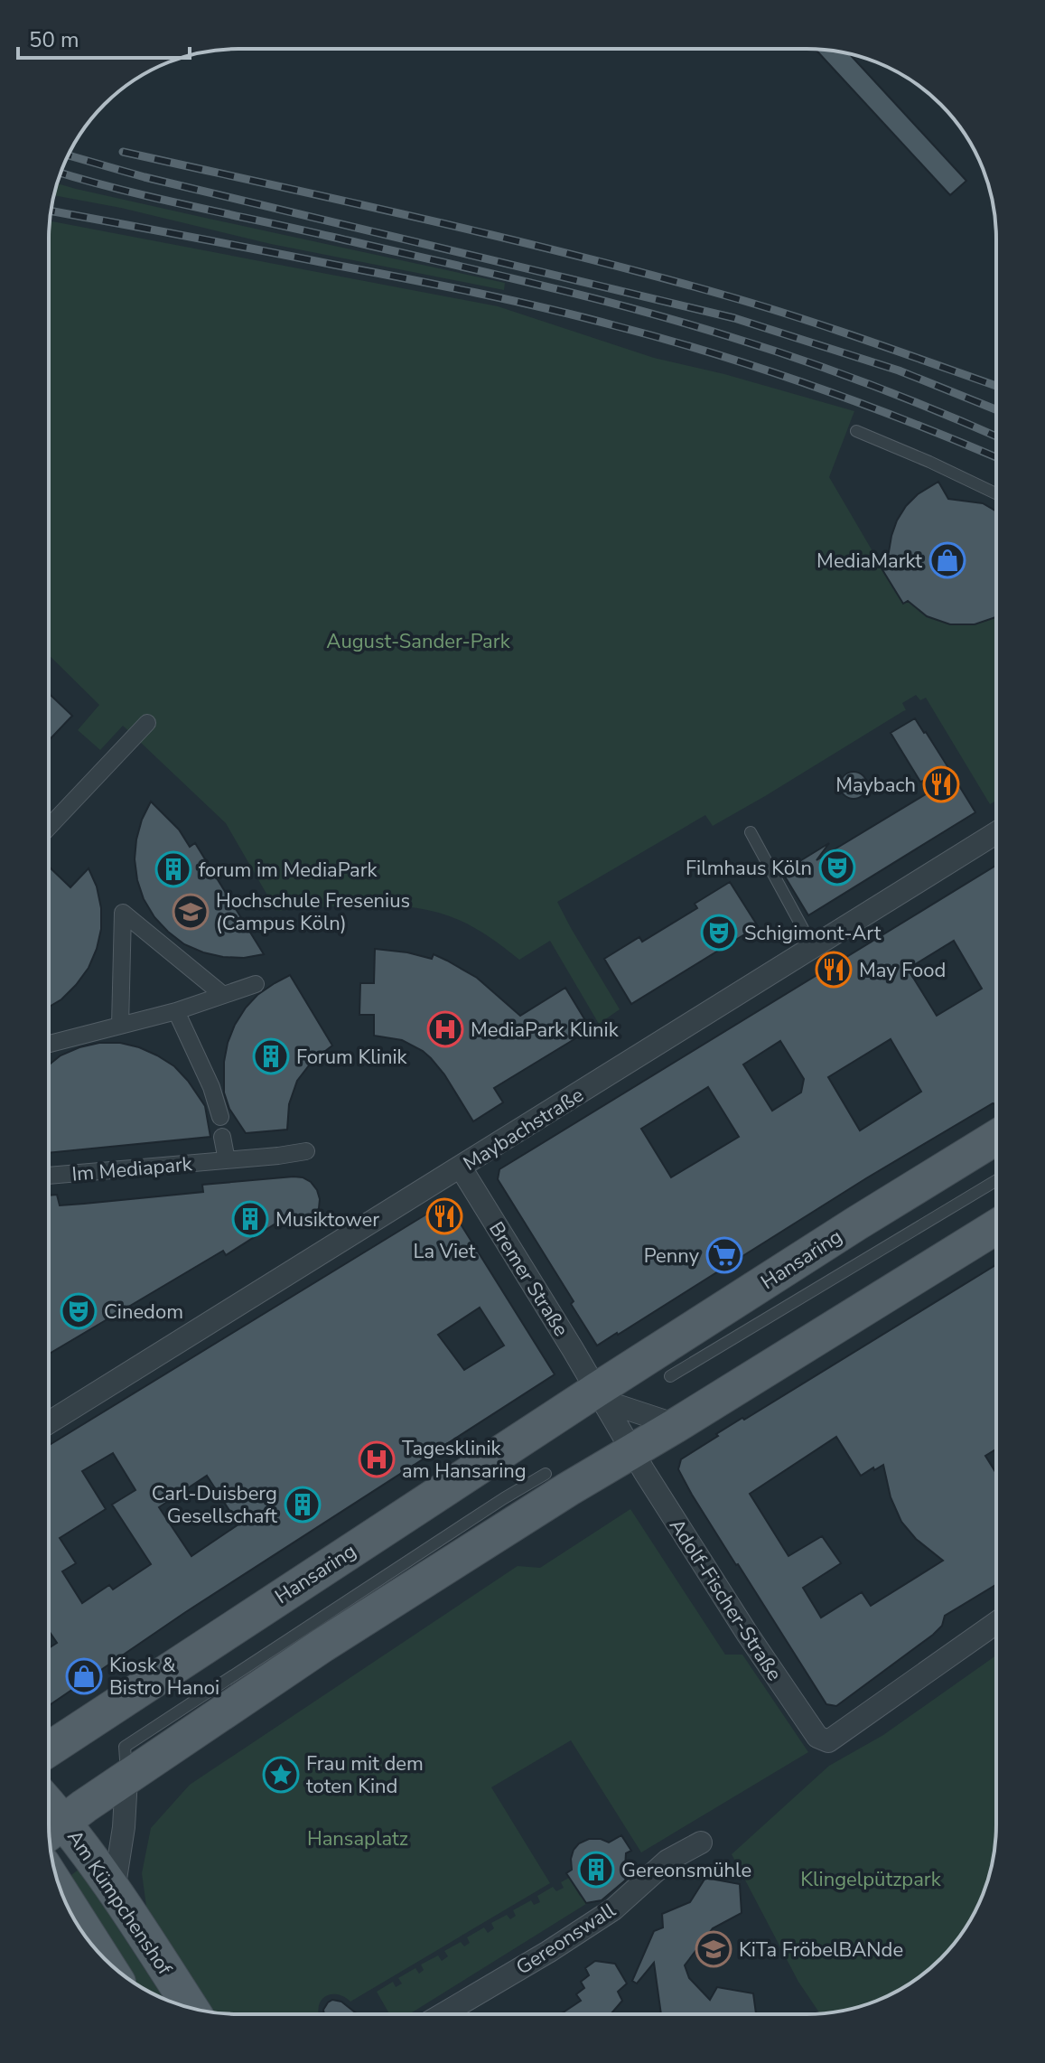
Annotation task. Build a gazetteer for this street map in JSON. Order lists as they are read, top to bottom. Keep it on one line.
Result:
{"streets":{"main road":["Hansaring","Am Kümpchenshof"],"street":["Maybachstraße","Im Mediapark","Bremer Straße","Adolf-Fischer-Straße","Gereonswall"]},"crossings":[["Maybachstraße","Bremer Straße"],["Hansaring","Bremer Straße"]],"parks":["August-Sander-Park","Hansaplatz","Klingelpützpark"],"places":{"shop":["MediaMarkt","Kiosk & Bistro Hanoi"],"restaurant":["Maybach","May Food","La Viet"],"theatre":["Filmhaus Köln","Schigimont-Art","Cinedom"],"building":["forum im MediaPark","Forum Klinik","Musiktower","Carl-Duisberg Gesellschaft","Gereonsmühle"],"school or university":["Hochschule Fresenius (Campus Köln)","KiTa FröbelBANde"],"hospital":["MediaPark Klinik","Tagesklinik am Hansaring"],"supermarket":["Penny"],"place":["Frau mit dem toten Kind"]},"scale_bar":"50 m"}
